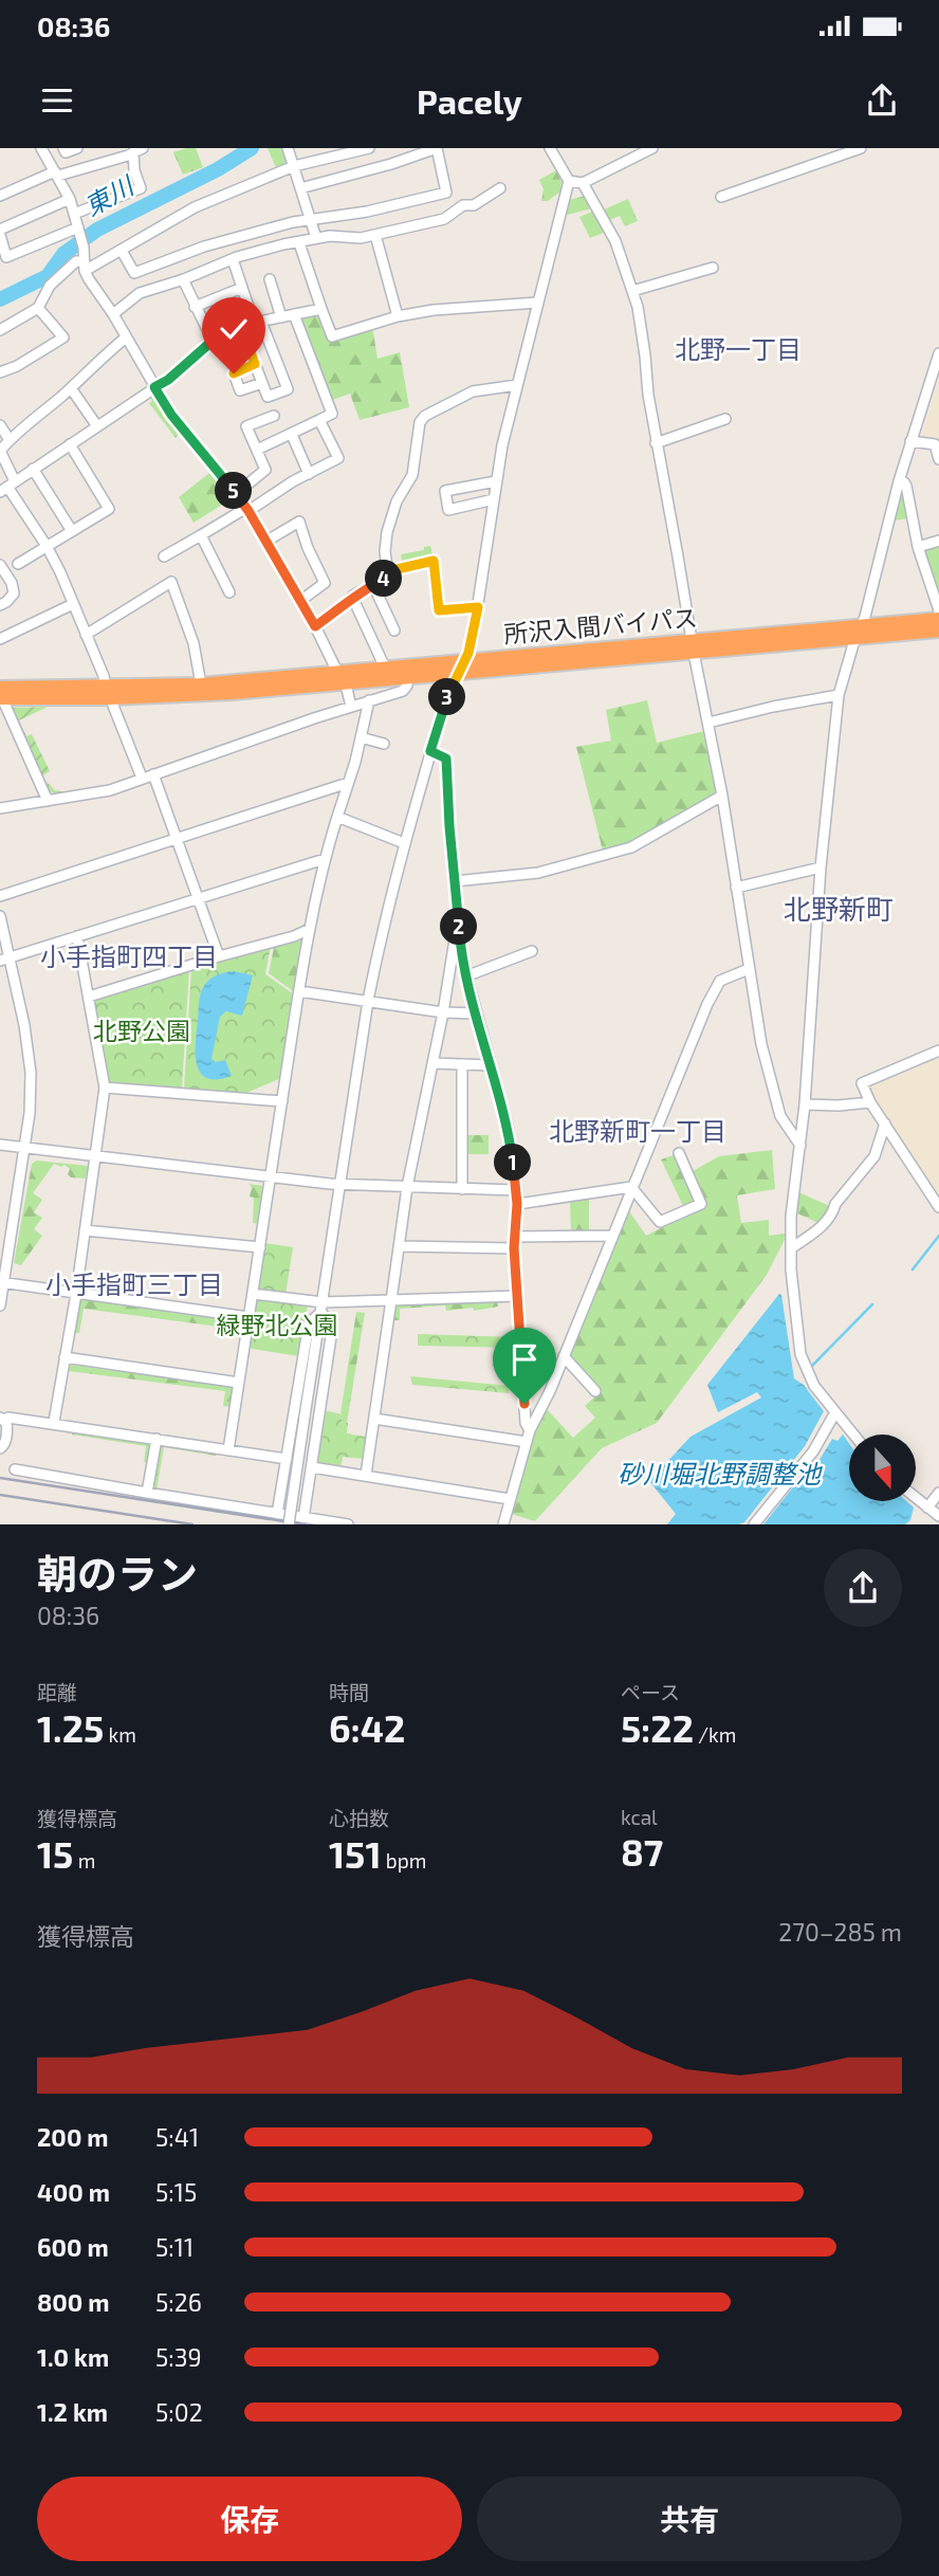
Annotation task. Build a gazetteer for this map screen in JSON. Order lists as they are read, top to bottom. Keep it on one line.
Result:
{"streets":{"highway":["所沢入間バイパス"]},"districts":["北野一丁目","北野新町","小手指町四丁目","北野新町一丁目","小手指町三丁目"],"water":["東川","砂川堀北野調整池"],"parks":["北野公園","緑野北公園"],"north":"bottom","page":{"status":"08:36","header":"Pacely","pins":["5","4","3","2","1"],"heading":["朝のラン","08:36"],"stats":[["距離","1.25 km"],["時間","6:42"],["ペース","5:22 /km"],["獲得標高","15 m"],["心拍数","151 bpm"],["kcal","87"]],"chart":["獲得標高","270–285 m"],"list":[{"name":"200 m","note":"5:41"},{"name":"400 m","note":"5:15"},{"name":"600 m","note":"5:11"},{"name":"800 m","note":"5:26"},{"name":"1.0 km","note":"5:39"},{"name":"1.2 km","note":"5:02"}],"buttons":["保存","共有"]}}
